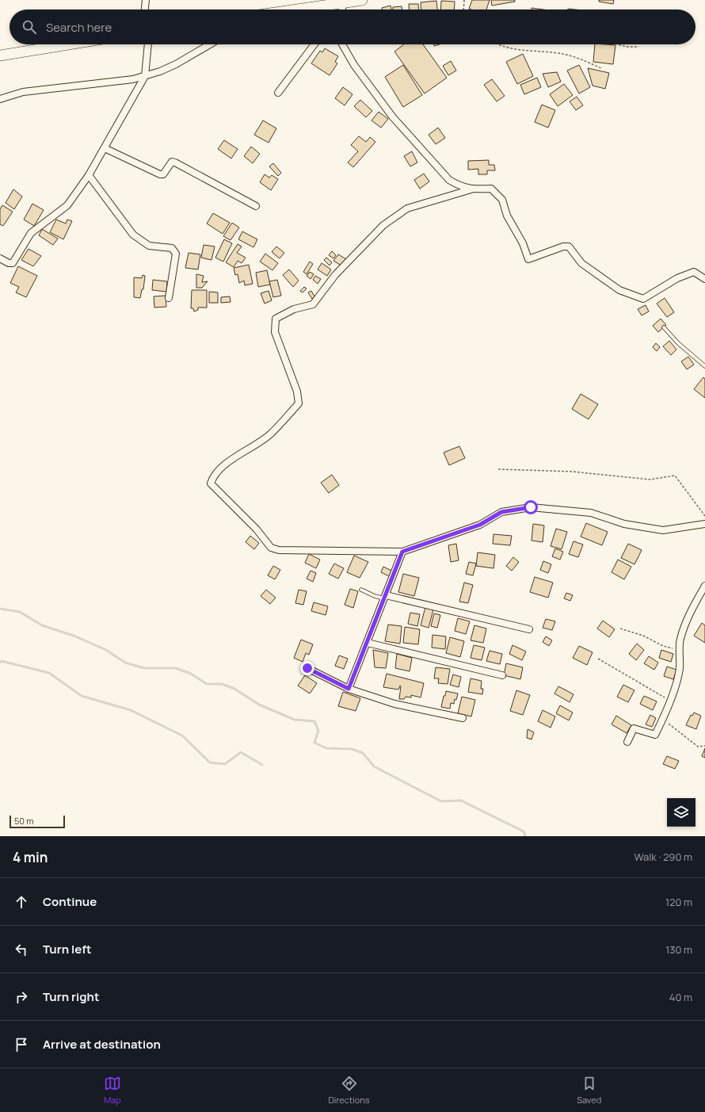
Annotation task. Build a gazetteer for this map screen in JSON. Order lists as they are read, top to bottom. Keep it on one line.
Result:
{"scale_bar":"50 m","page":{"search":"Search here","scale":"50 m","heading":["4 min","Walk · 290 m"],"list":[["Continue","120 m"],["Turn left","130 m"],["Turn right","40 m"],"Arrive at destination"],"nav":["Map","Directions","Saved"]}}
